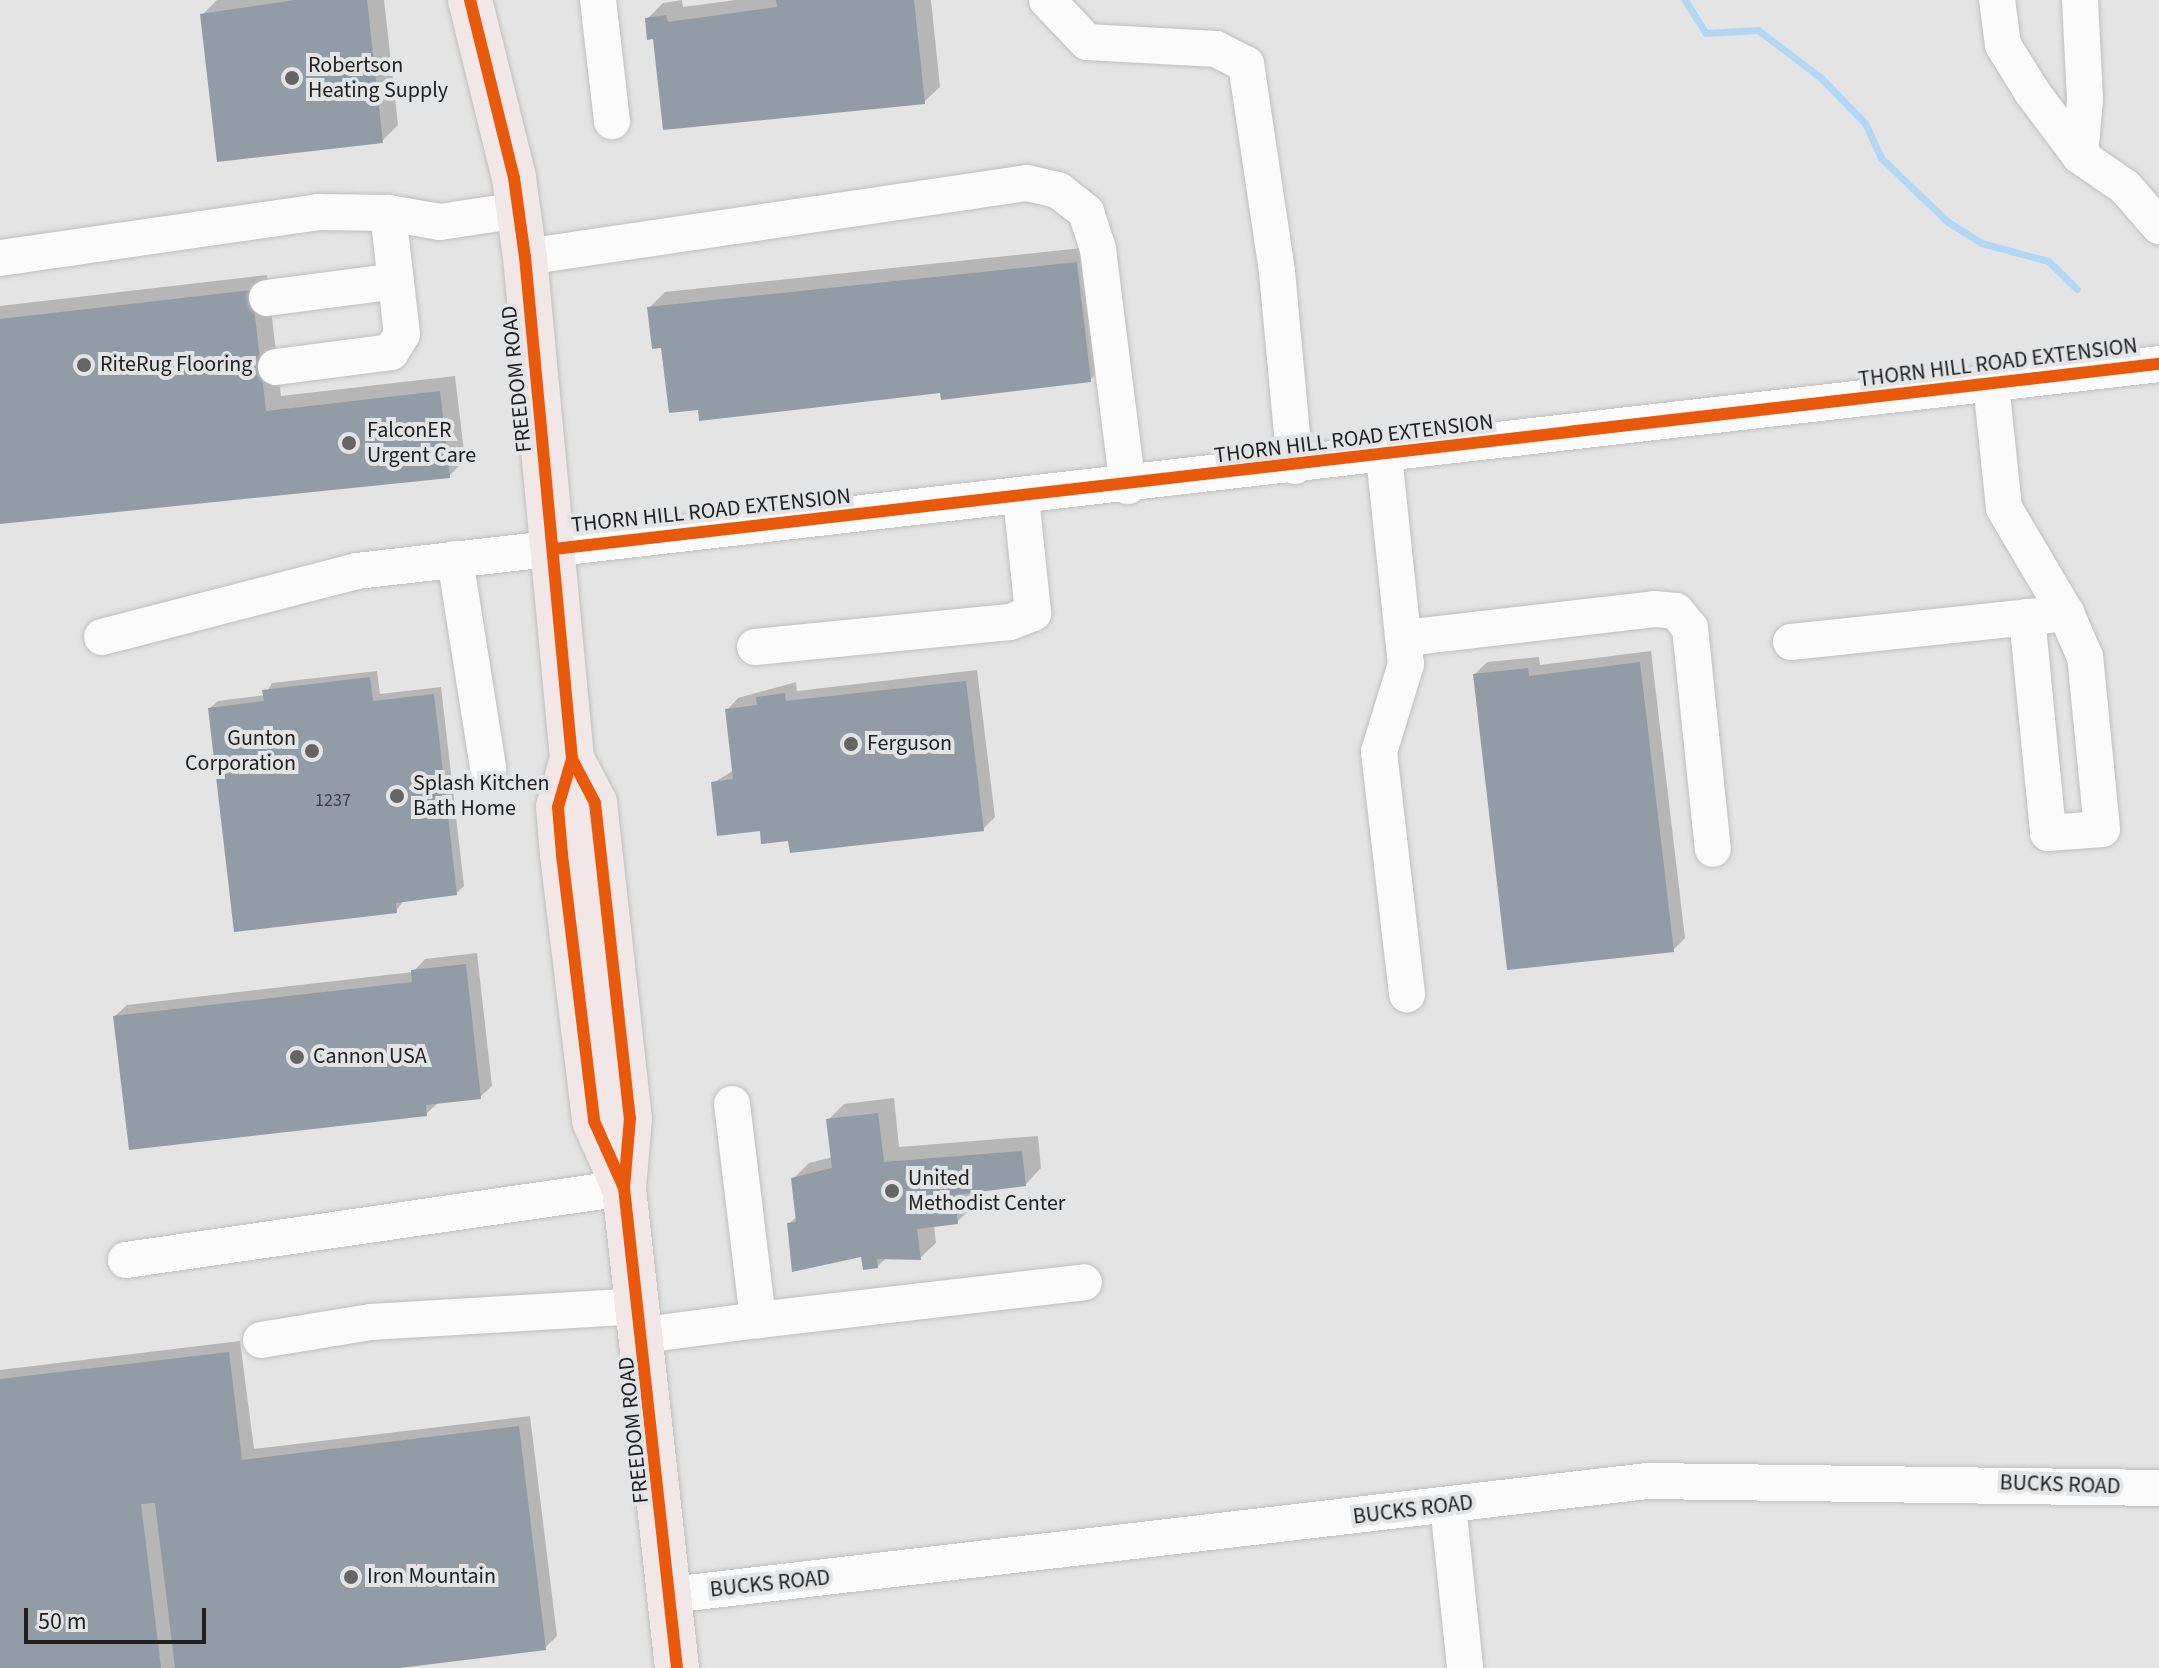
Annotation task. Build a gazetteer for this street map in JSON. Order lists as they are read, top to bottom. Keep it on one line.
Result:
{"streets":{"main road":["FREEDOM ROAD"],"street":["THORN HILL ROAD EXTENSION","BUCKS ROAD"]},"crossings":[["THORN HILL ROAD EXTENSION","FREEDOM ROAD"],["FREEDOM ROAD","BUCKS ROAD"]],"places":["Robertson Heating Supply","RiteRug Flooring","FalconER Urgent Care","Ferguson","Gunton Corporation","Splash Kitchen Bath Home","Cannon USA","United Methodist Center","Iron Mountain"],"house_numbers":["1237"],"scale_bar":"50 m"}
